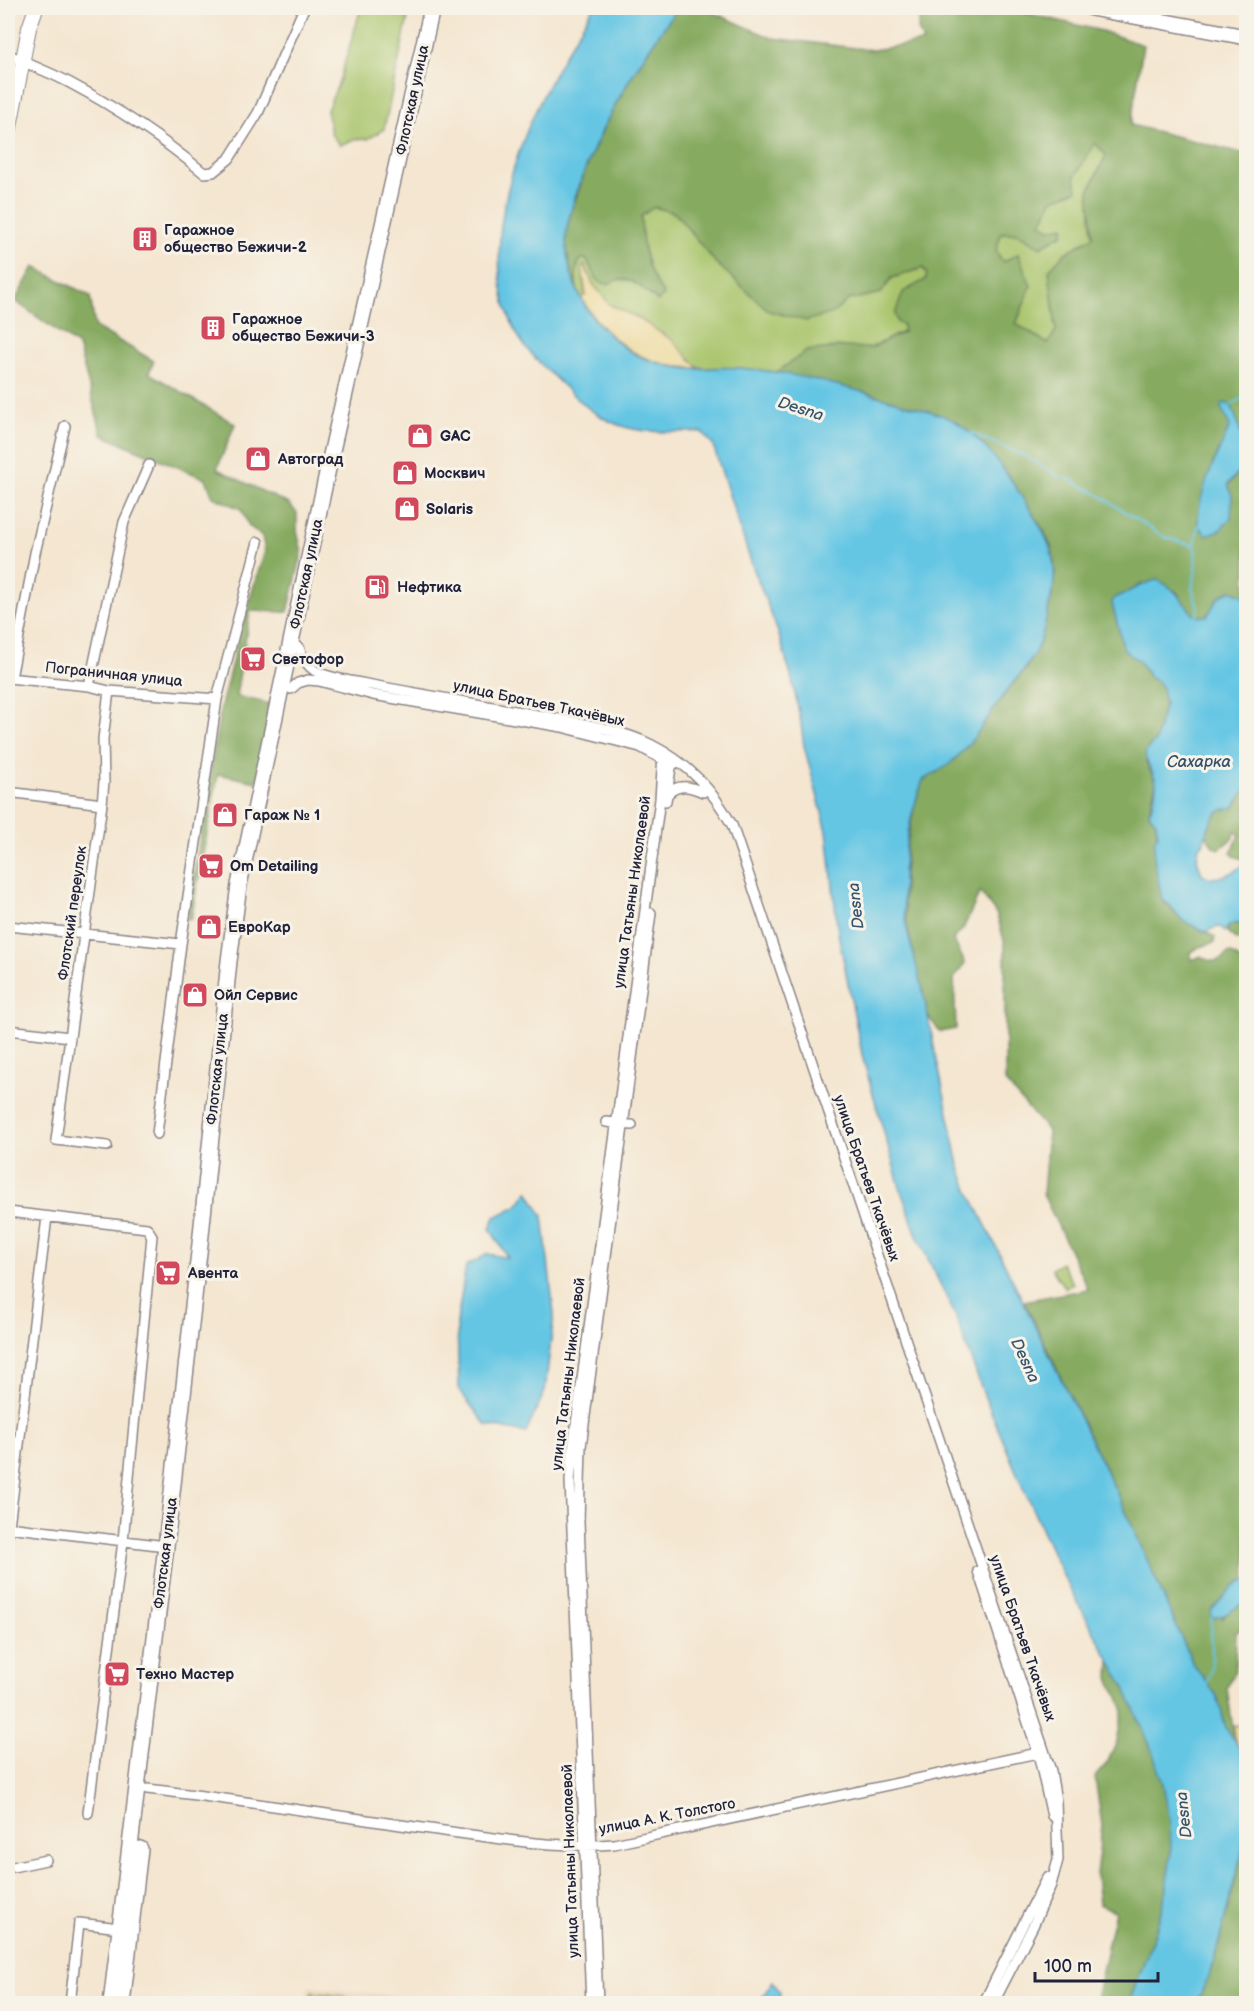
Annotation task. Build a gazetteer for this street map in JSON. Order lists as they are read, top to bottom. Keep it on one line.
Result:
{"streets":{"main road":["Флотская улица"],"street":["Пограничная улица","улица Братьев Ткачёвых","улица Татьяны Николаевой","Флотский переулок","улица А. К. Толстого"]},"crossings":[["Флотская улица","улица Братьев Ткачёвых"],["Флотская улица","улица А. К. Толстого"],["Пограничная улица","Флотский переулок"],["улица Братьев Ткачёвых","улица Татьяны Николаевой"],["улица Братьев Ткачёвых","улица А. К. Толстого"],["улица Татьяны Николаевой","улица А. К. Толстого"]],"water":["Desna","Сахарка"],"places":{"building":["Гаражное общество Бежичи-2","Гаражное общество Бежичи-3"],"shop":["GAC","Автоград","Москвич","Solaris","Гараж № 1","ЕвроКар","Ойл Сервис"],"fuel station":["Нефтика"],"supermarket":["Светофор","Om Detailing","Авента","Техно Мастер"]},"scale_bar":"100 m"}
